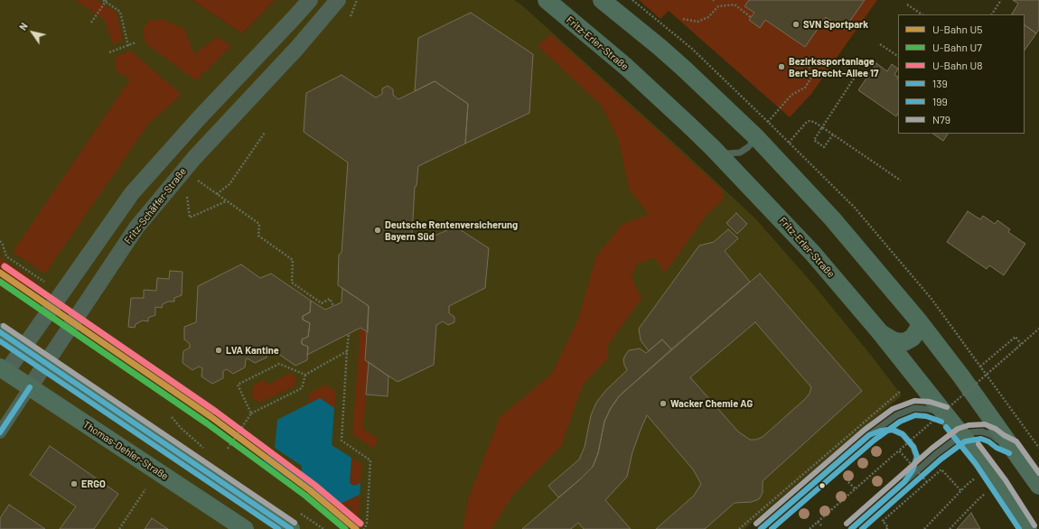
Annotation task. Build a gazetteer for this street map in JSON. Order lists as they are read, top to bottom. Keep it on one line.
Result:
{"streets":{"main road":["Fritz-Erler-Straße","Thomas-Dehler-Straße"],"street":["Fritz-Schäffer-Straße"]},"crossings":[["Fritz-Schäffer-Straße","Thomas-Dehler-Straße"]],"places":["SVN Sportpark","Bezirkssportanlage Bert-Brecht-Allee 17","Deutsche Rentenversicherung Bayern Süd","LVA Kantine","Wacker Chemie AG","ERGO"],"lines":["metro line U8","metro line U5","metro line U7","transit line N79","transit line 139","transit line 199"],"legend":["U-Bahn U5","U-Bahn U7","U-Bahn U8","139","199","N79"],"north":"top left"}
